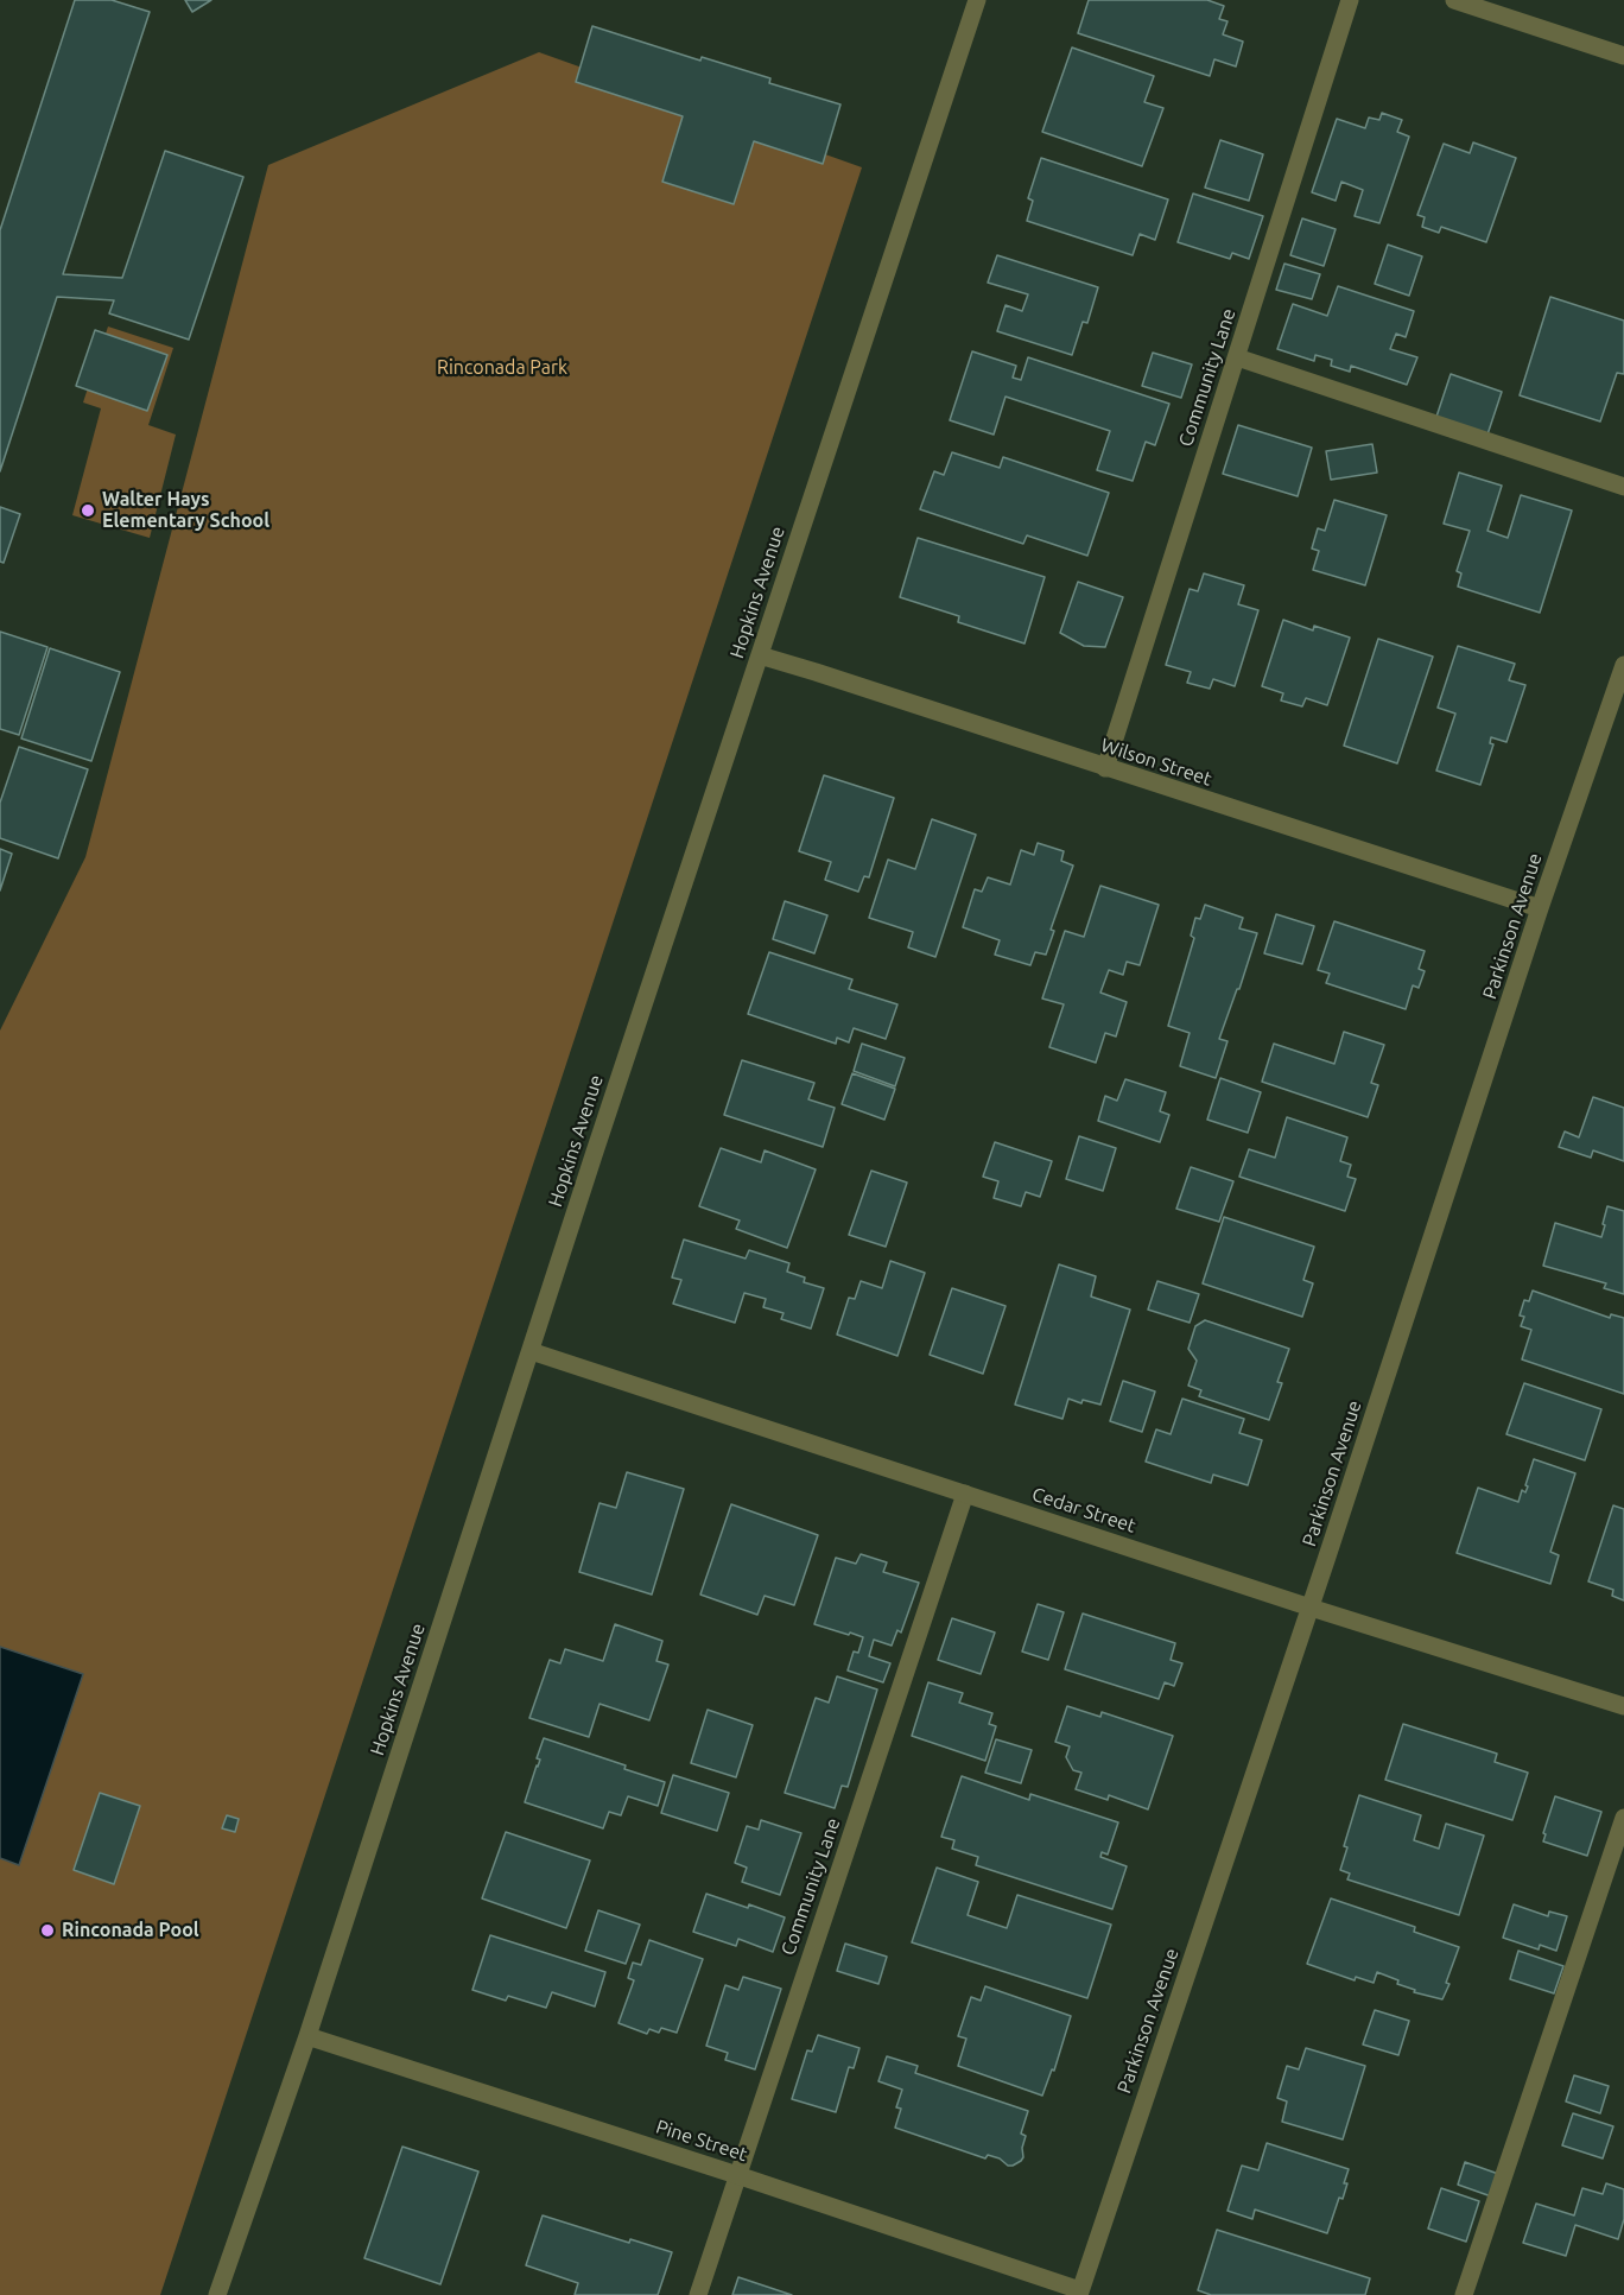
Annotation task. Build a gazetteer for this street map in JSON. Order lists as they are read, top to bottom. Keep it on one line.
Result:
{"streets":{"street":["Community Lane","Hopkins Avenue","Wilson Street","Parkinson Avenue","Cedar Street","Pine Street"]},"crossings":[["Community Lane","Wilson Street"],["Community Lane","Cedar Street"],["Community Lane","Pine Street"],["Hopkins Avenue","Wilson Street"],["Hopkins Avenue","Cedar Street"],["Hopkins Avenue","Pine Street"],["Wilson Street","Parkinson Avenue"],["Parkinson Avenue","Cedar Street"],["Parkinson Avenue","Pine Street"]],"parks":["Rinconada Park"],"places":["Walter Hays Elementary School","Rinconada Pool"]}
